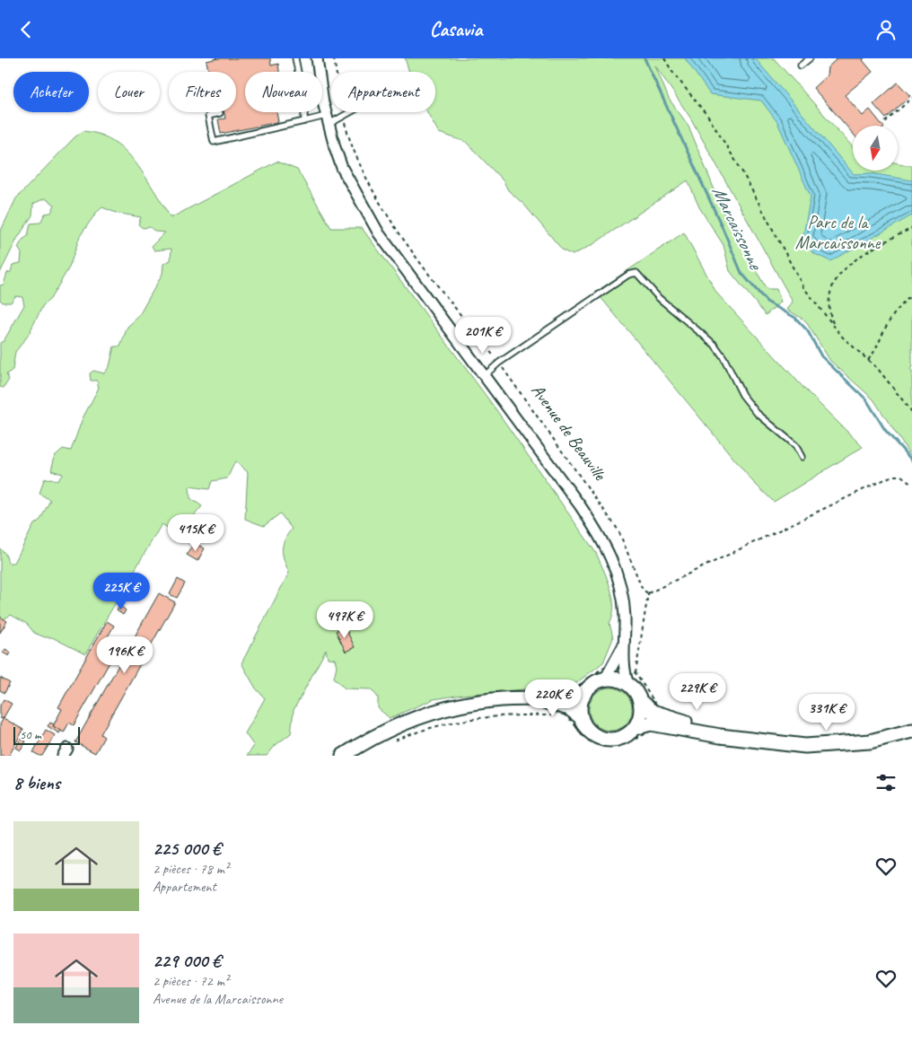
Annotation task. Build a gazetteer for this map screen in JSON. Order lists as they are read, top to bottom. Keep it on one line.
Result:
{"streets":{"street":["Avenue de Beauville"]},"water":["Marcaissonne"],"parks":["Parc de la Marcaissonne"],"scale_bar":"50 m","north":"bottom","page":{"header":"Casavia","chip":["Acheter","Louer","Filtres","Nouveau","Appartement"],"price":["201K €","415K €","225K €","497K €","196K €","229K €","220K €","331K €"],"scale":"50 m","heading":"8 biens","list":[{"name":"225 000 €","note":"2 pièces · 78 m² · Appartement"},{"name":"229 000 €","note":"2 pièces · 72 m² · Avenue de la Marcaissonne"}]}}
